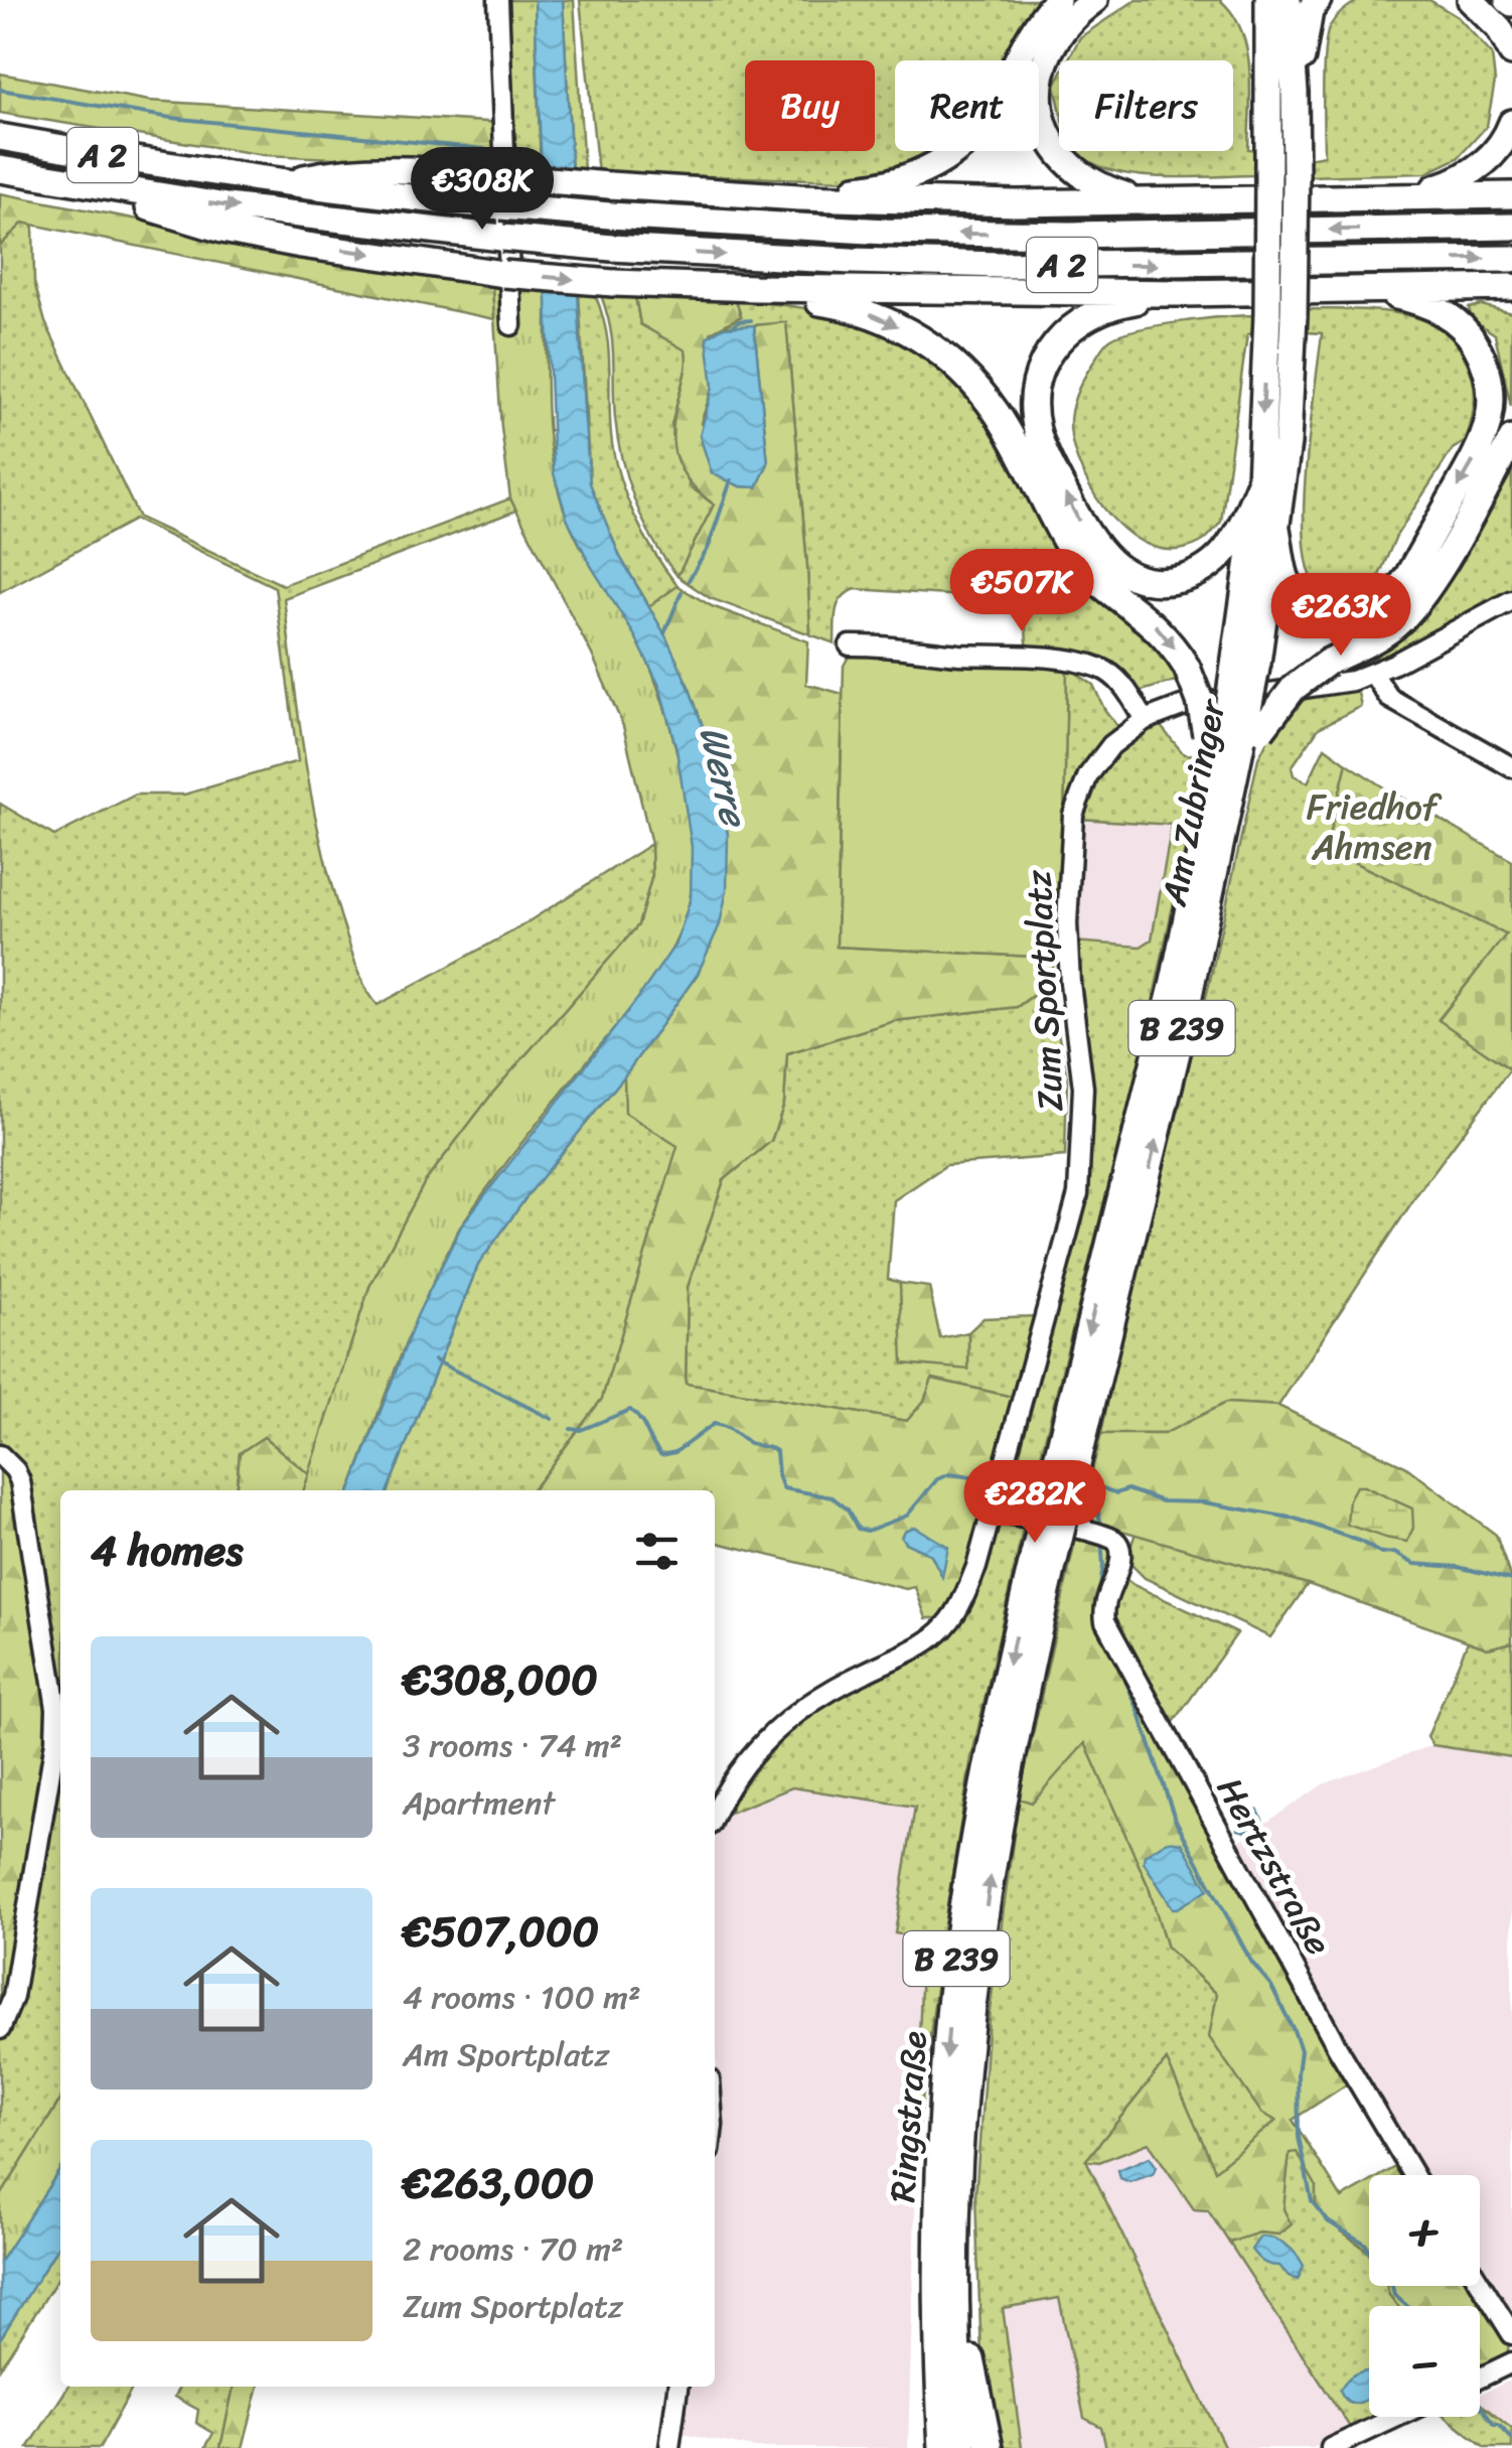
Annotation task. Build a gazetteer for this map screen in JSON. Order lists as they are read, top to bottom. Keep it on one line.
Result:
{"streets":{"highway":["A 2","Am Zubringer","B 239","Ringstraße"],"street":["Zum Sportplatz","Hertzstraße"]},"crossings":[["Am Zubringer","Ringstraße"],["Zum Sportplatz","Hertzstraße"]],"water":["Werre"],"parks":["Friedhof Ahmsen"],"page":{"chip":["Buy","Rent","Filters"],"price":["€308K","€507K","€263K","€282K"],"heading":"4 homes","list":[{"name":"€308,000","note":"3 rooms · 74 m² · Apartment"},{"name":"€507,000","note":"4 rooms · 100 m² · Am Sportplatz"},{"name":"€263,000","note":"2 rooms · 70 m² · Zum Sportplatz"}],"map_buttons":["+","−"]}}
